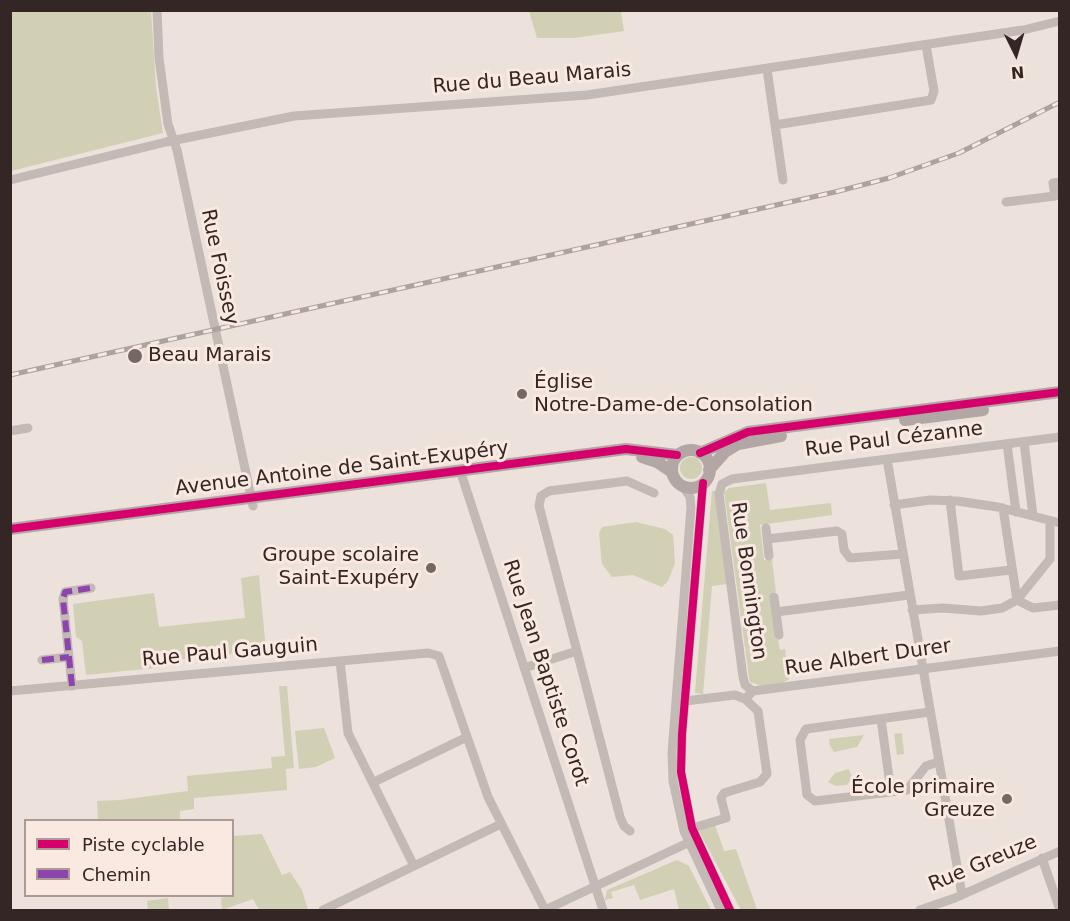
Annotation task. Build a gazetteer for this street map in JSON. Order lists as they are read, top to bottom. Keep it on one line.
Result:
{"streets":{"main road":["Avenue Antoine de Saint-Exupéry"],"street":["Rue du Beau Marais","Rue Foissey","Rue Paul Cézanne","Rue Bonnington","Rue Paul Gauguin","Rue Albert Durer","Rue Jean Baptiste Corot","Rue Greuze"]},"crossings":[["Rue du Beau Marais","Rue Foissey"],["Rue Foissey","Avenue Antoine de Saint-Exupéry"],["Rue Paul Cézanne","Rue Bonnington"],["Avenue Antoine de Saint-Exupéry","Rue Jean Baptiste Corot"],["Rue Bonnington","Rue Albert Durer"]],"places":["Beau Marais","Église Notre-Dame-de-Consolation","Groupe scolaire Saint-Exupéry","École primaire Greuze"],"legend":["Piste cyclable","Chemin"],"north":"bottom"}
